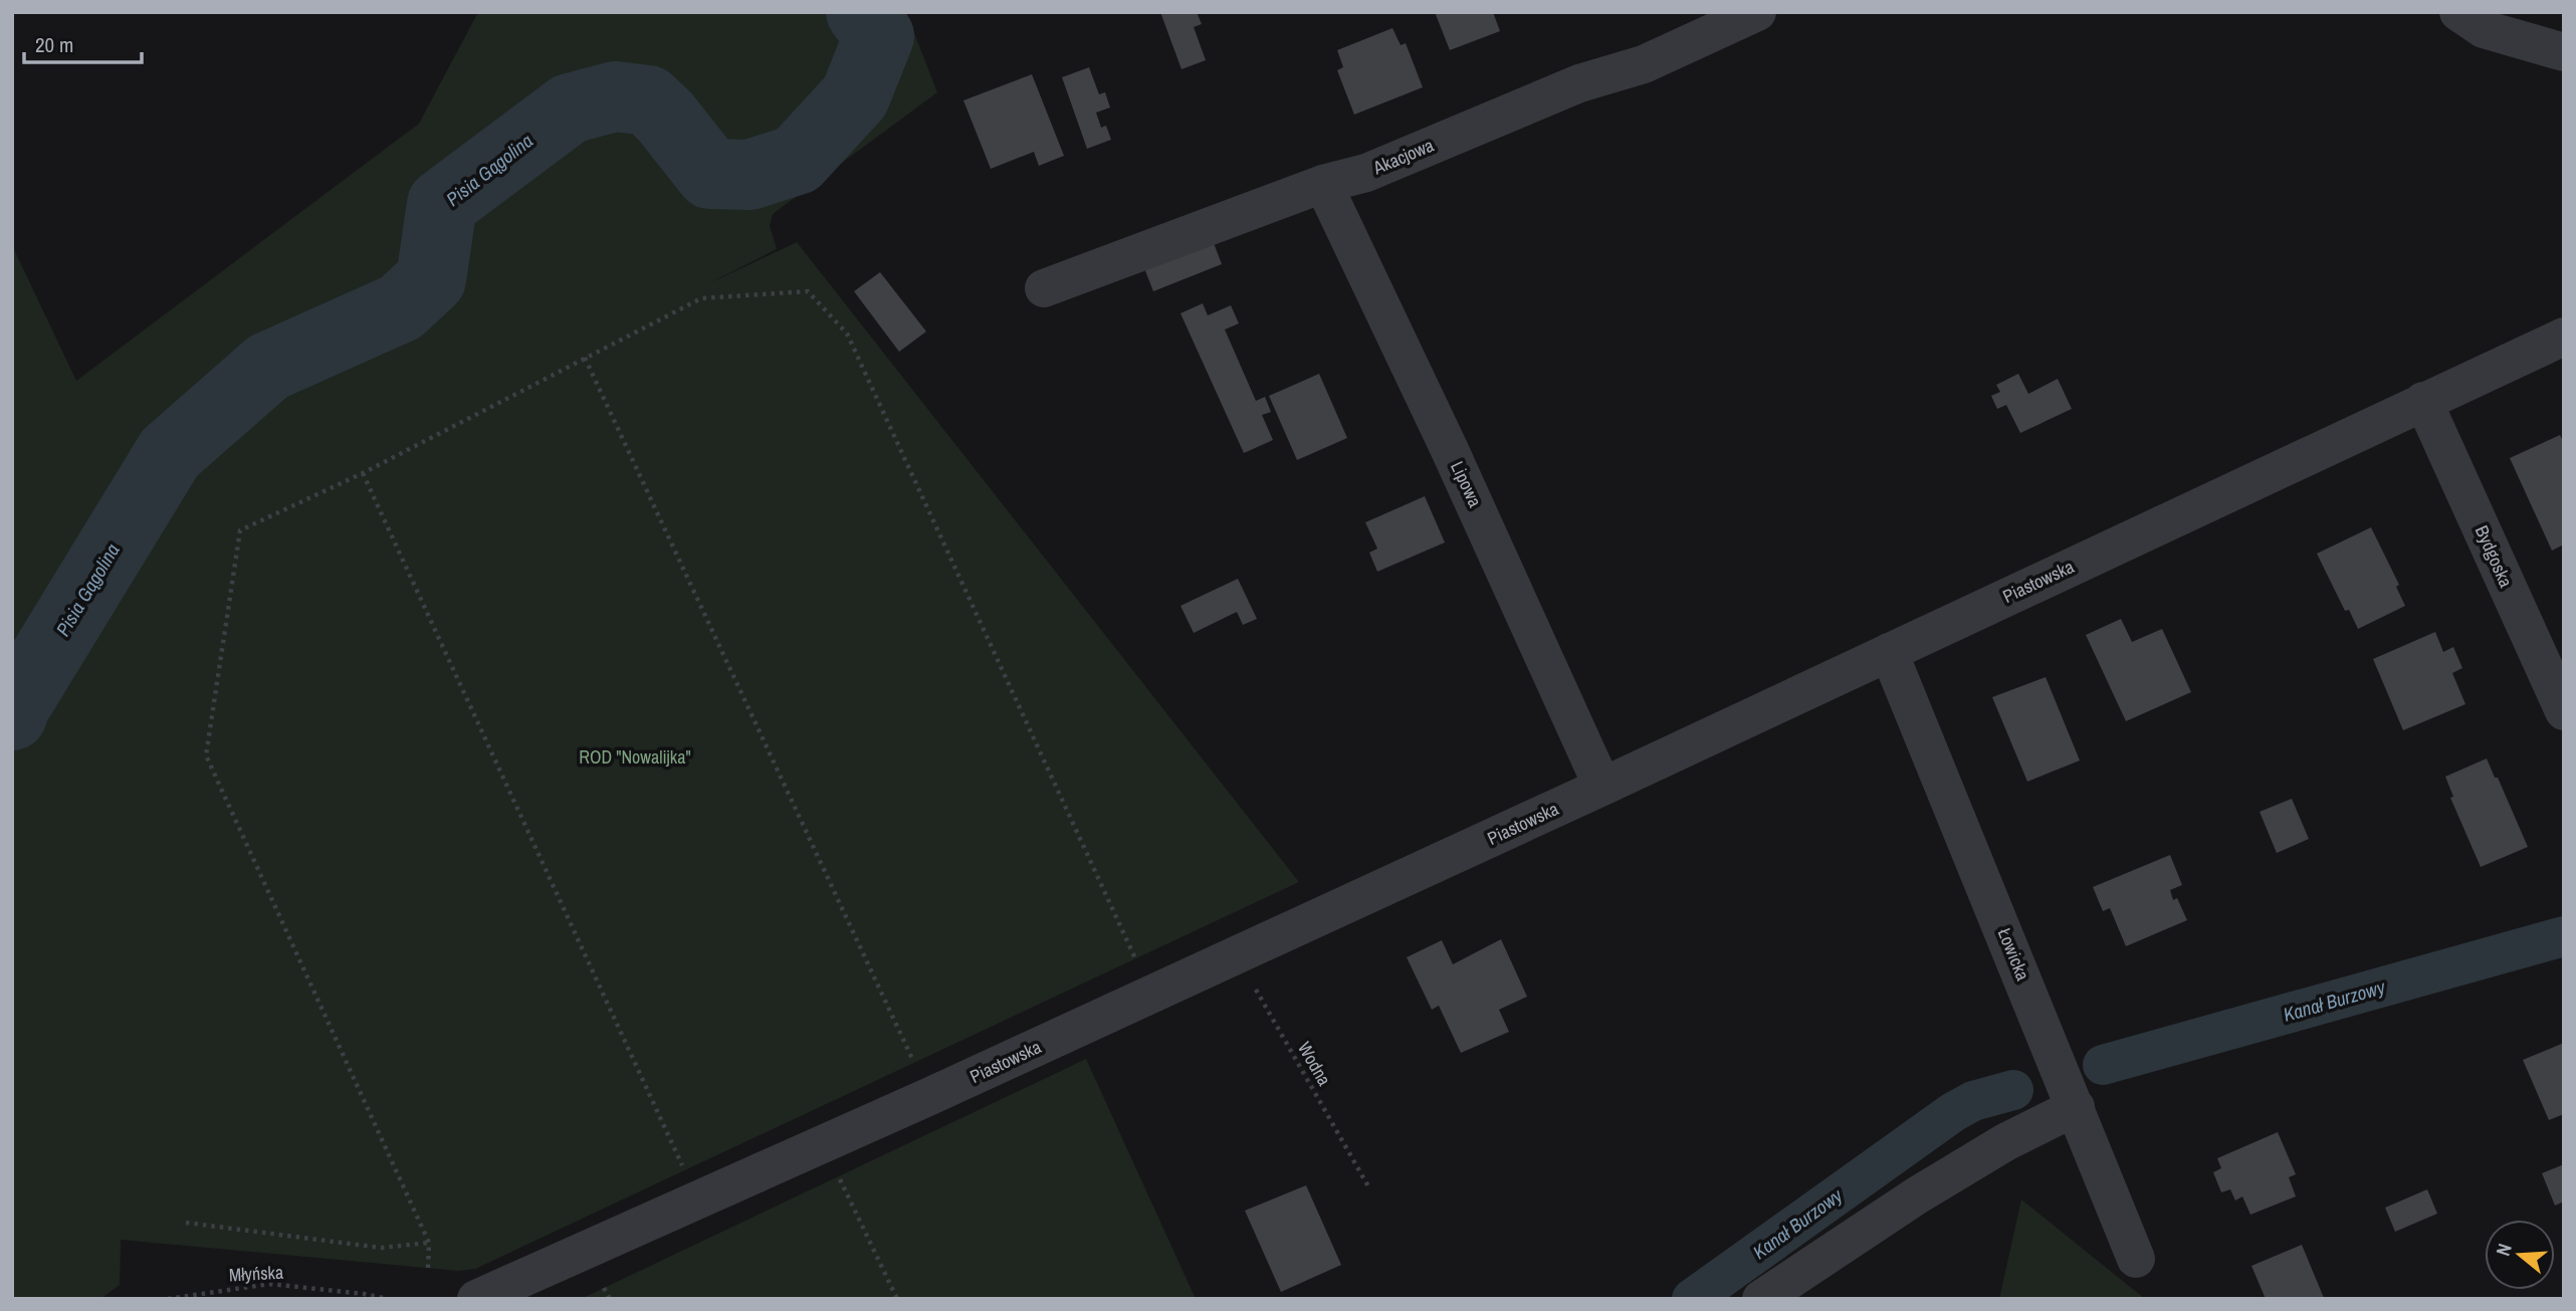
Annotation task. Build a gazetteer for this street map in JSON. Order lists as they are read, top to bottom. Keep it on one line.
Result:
{"streets":{"street":["Akacjowa","Lipowa","Bydgoska","Piastowska","Łowicka"],"path":["Wodna","Młyńska"]},"crossings":[["Akacjowa","Lipowa"],["Lipowa","Piastowska"],["Bydgoska","Piastowska"],["Piastowska","Łowicka"],["Piastowska","Wodna"]],"water":["Pisia Gągolina","Kanał Burzowy"],"parks":["ROD \"Nowalijka\""],"scale_bar":"20 m","north":"left"}
